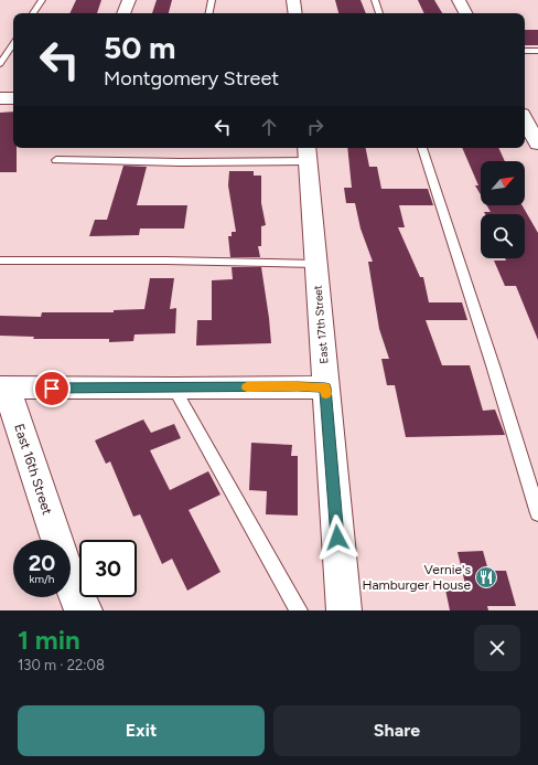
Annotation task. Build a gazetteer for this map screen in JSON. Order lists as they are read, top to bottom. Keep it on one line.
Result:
{"streets":{"street":["East 17th Street","East 16th Street"]},"places":{"restaurant":["Vernie's Hamburger House"]},"north":"top right","page":{"turn":["50 m","Montgomery Street"],"speed":"20 km/h","limit":"30","heading":["1 min","130 m · 22:08"],"buttons":["Exit","Share"]}}
